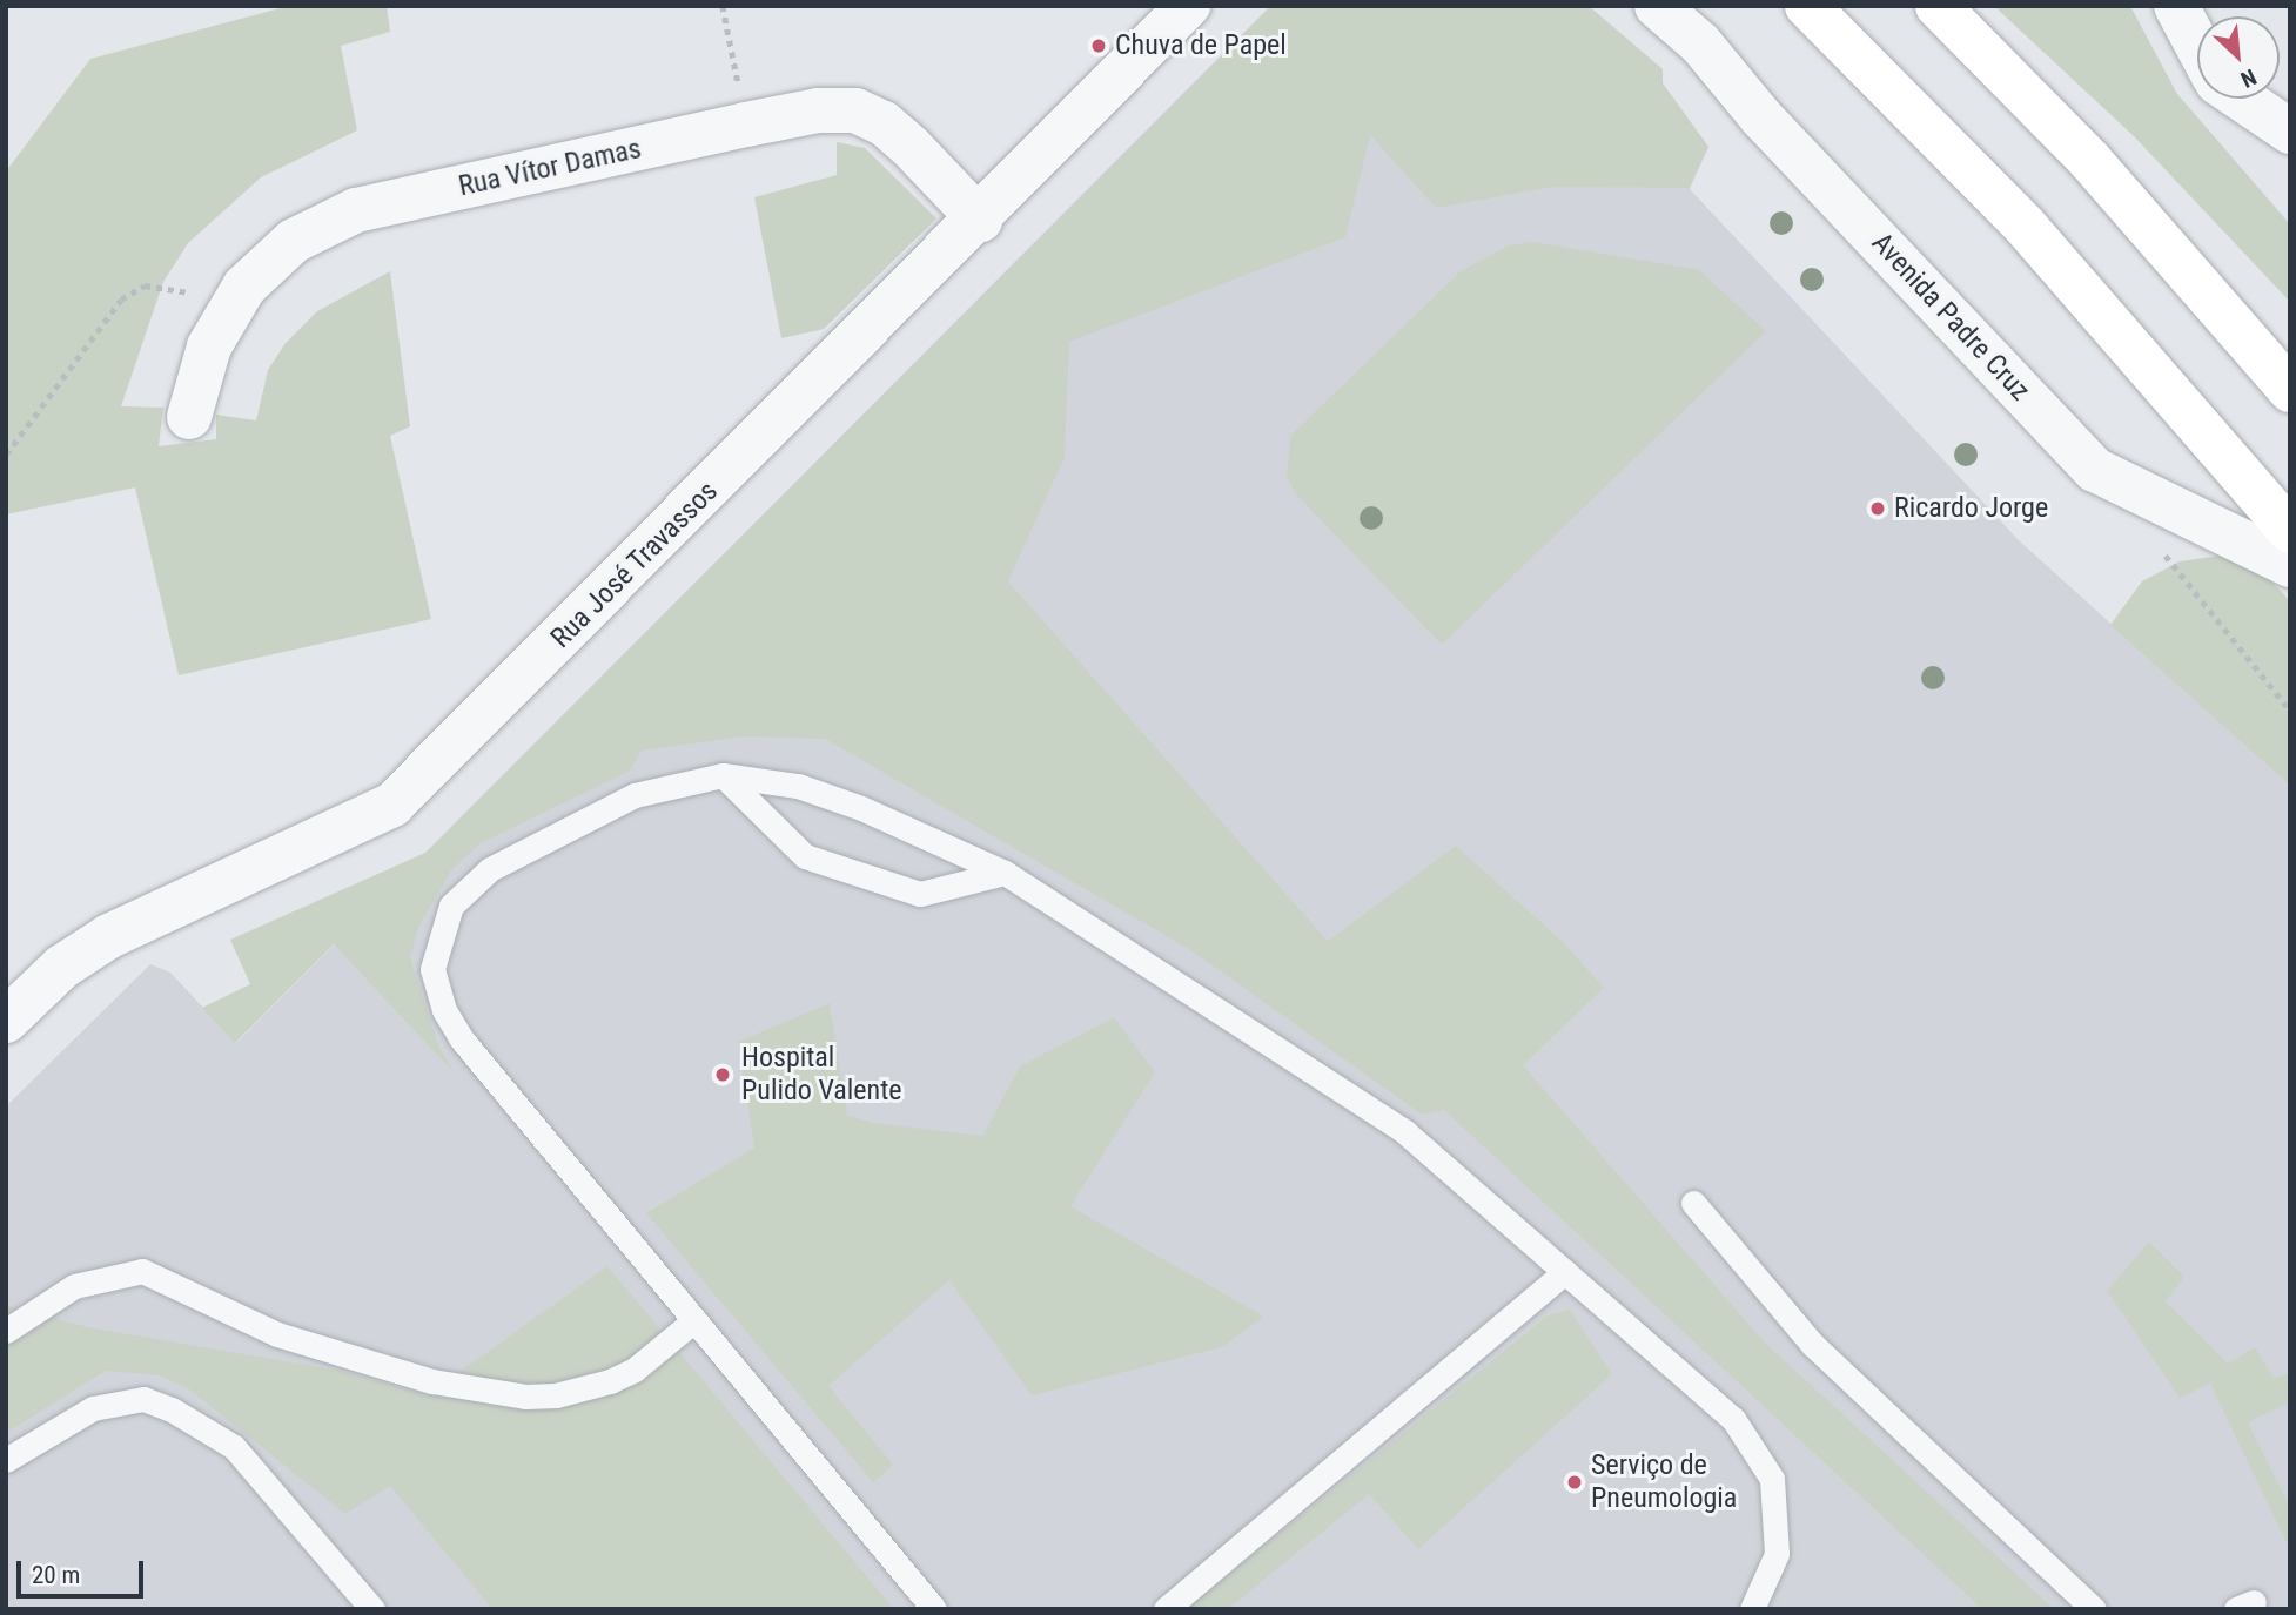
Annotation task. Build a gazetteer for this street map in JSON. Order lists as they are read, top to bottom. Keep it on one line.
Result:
{"streets":{"street":["Rua Vítor Damas","Avenida Padre Cruz","Rua José Travassos"]},"crossings":[["Rua Vítor Damas","Rua José Travassos"]],"places":["Chuva de Papel","Ricardo Jorge","Hospital Pulido Valente","Serviço de Pneumologia"],"scale_bar":"20 m","north":"bottom right"}
